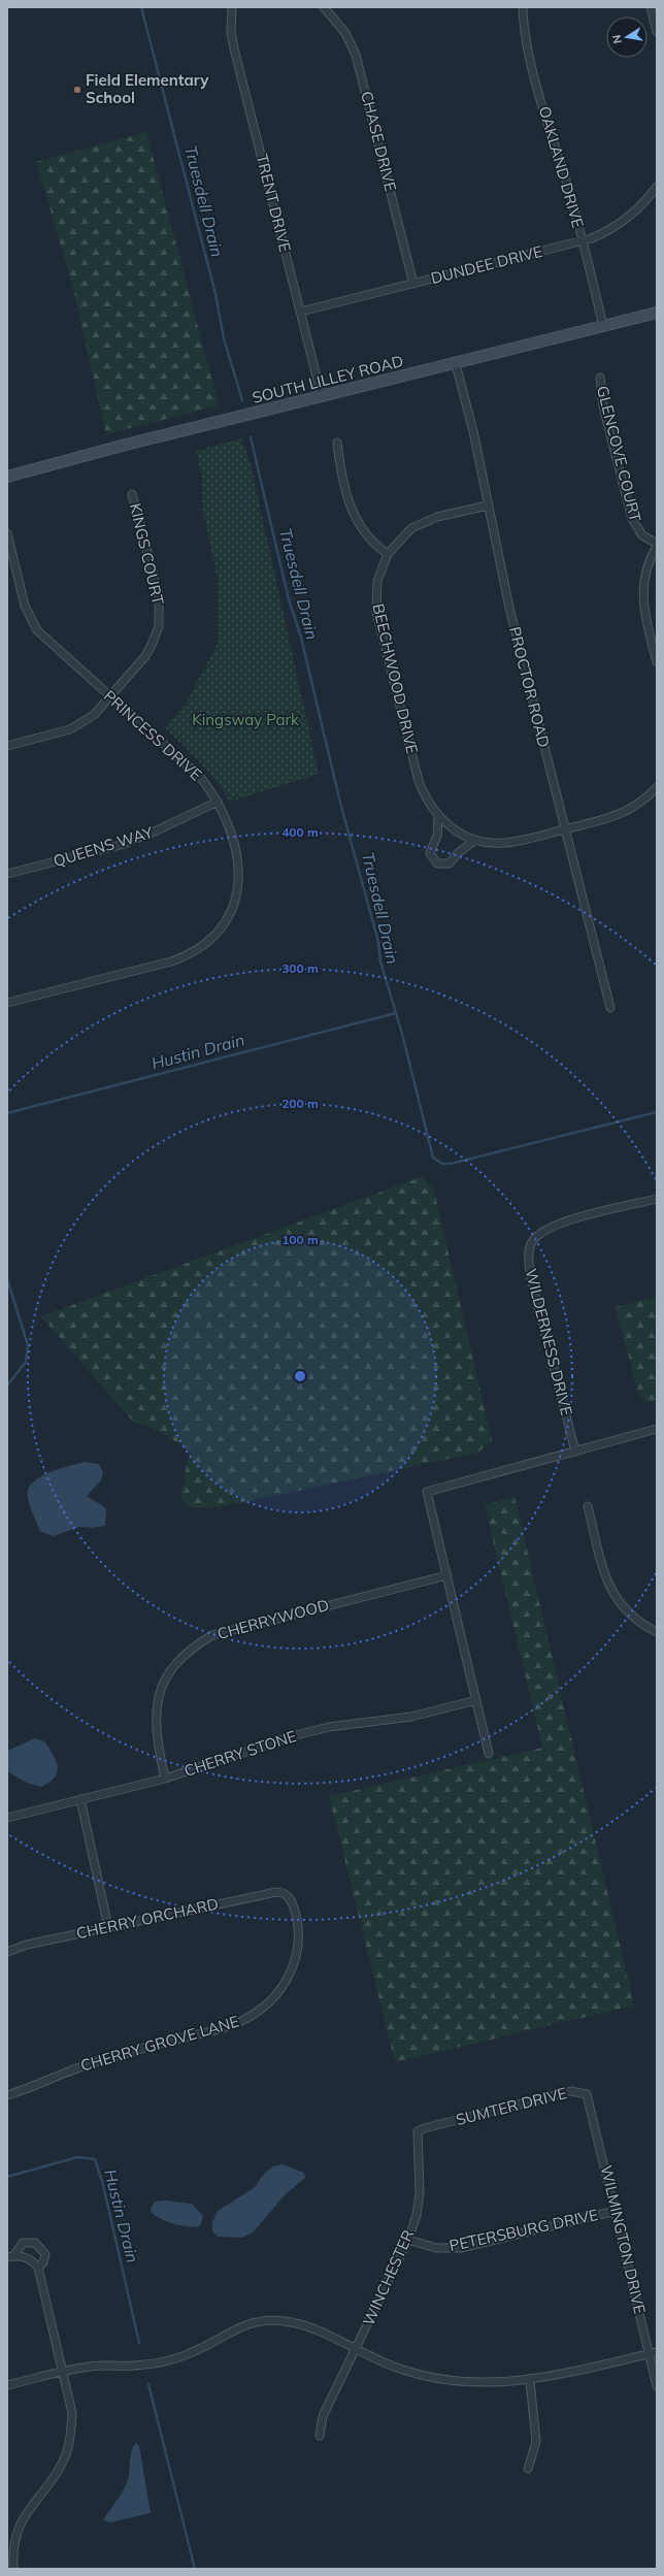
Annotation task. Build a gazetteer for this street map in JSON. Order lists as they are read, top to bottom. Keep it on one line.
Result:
{"streets":{"street":["CHASE DRIVE","OAKLAND DRIVE","TRENT DRIVE","DUNDEE DRIVE","SOUTH LILLEY ROAD","GLENCOVE COURT","KINGS COURT","BEECHWOOD DRIVE","PROCTOR ROAD","PRINCESS DRIVE","QUEENS WAY","WILDERNESS DRIVE","CHERRYWOOD","CHERRY STONE","CHERRY ORCHARD","CHERRY GROVE LANE","SUMTER DRIVE","PETERSBURG DRIVE","WILMINGTON DRIVE","WINCHESTER"]},"crossings":[["CHASE DRIVE","DUNDEE DRIVE"],["OAKLAND DRIVE","DUNDEE DRIVE"],["OAKLAND DRIVE","SOUTH LILLEY ROAD"],["TRENT DRIVE","DUNDEE DRIVE"],["TRENT DRIVE","SOUTH LILLEY ROAD"],["SOUTH LILLEY ROAD","PROCTOR ROAD"],["KINGS COURT","PRINCESS DRIVE"],["BEECHWOOD DRIVE","PROCTOR ROAD"],["PRINCESS DRIVE","QUEENS WAY"],["CHERRYWOOD","CHERRY STONE"],["CHERRY ORCHARD","CHERRY GROVE LANE"],["SUMTER DRIVE","WILMINGTON DRIVE"],["SUMTER DRIVE","WINCHESTER"],["PETERSBURG DRIVE","WILMINGTON DRIVE"],["PETERSBURG DRIVE","WINCHESTER"]],"water":["Truesdell Drain","Hustin Drain"],"parks":["Kingsway Park"],"places":["Field Elementary School"],"north":"left","rings":["400 m","300 m","200 m","100 m"]}
